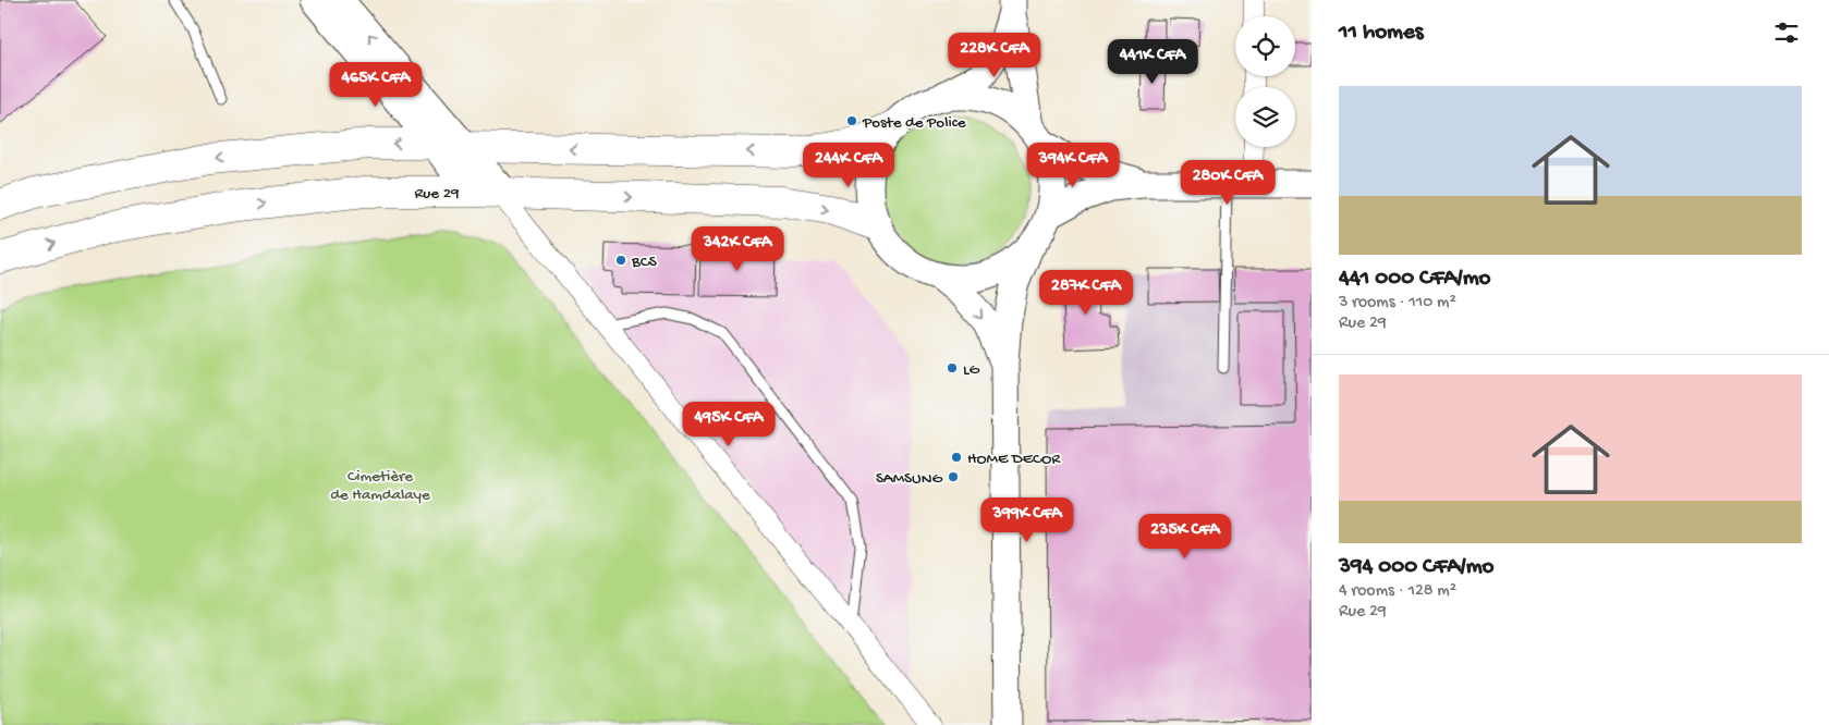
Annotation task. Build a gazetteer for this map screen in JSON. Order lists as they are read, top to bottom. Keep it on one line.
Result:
{"streets":{"main road":["Rue 29"]},"parks":["Cimetière de Hamdalaye"],"places":["Poste de Police","BCS","LG","HOME DECOR","SAMSUNG"],"page":{"heading":"11 homes","price":["228K CFA","441K CFA","465K CFA","244K CFA","394K CFA","280K CFA","342K CFA","287K CFA","495K CFA","399K CFA","235K CFA"],"list":[{"name":"441 000 CFA/mo","note":"3 rooms · 110 m² · Rue 29"},{"name":"394 000 CFA/mo","note":"4 rooms · 128 m² · Rue 29"}]}}
